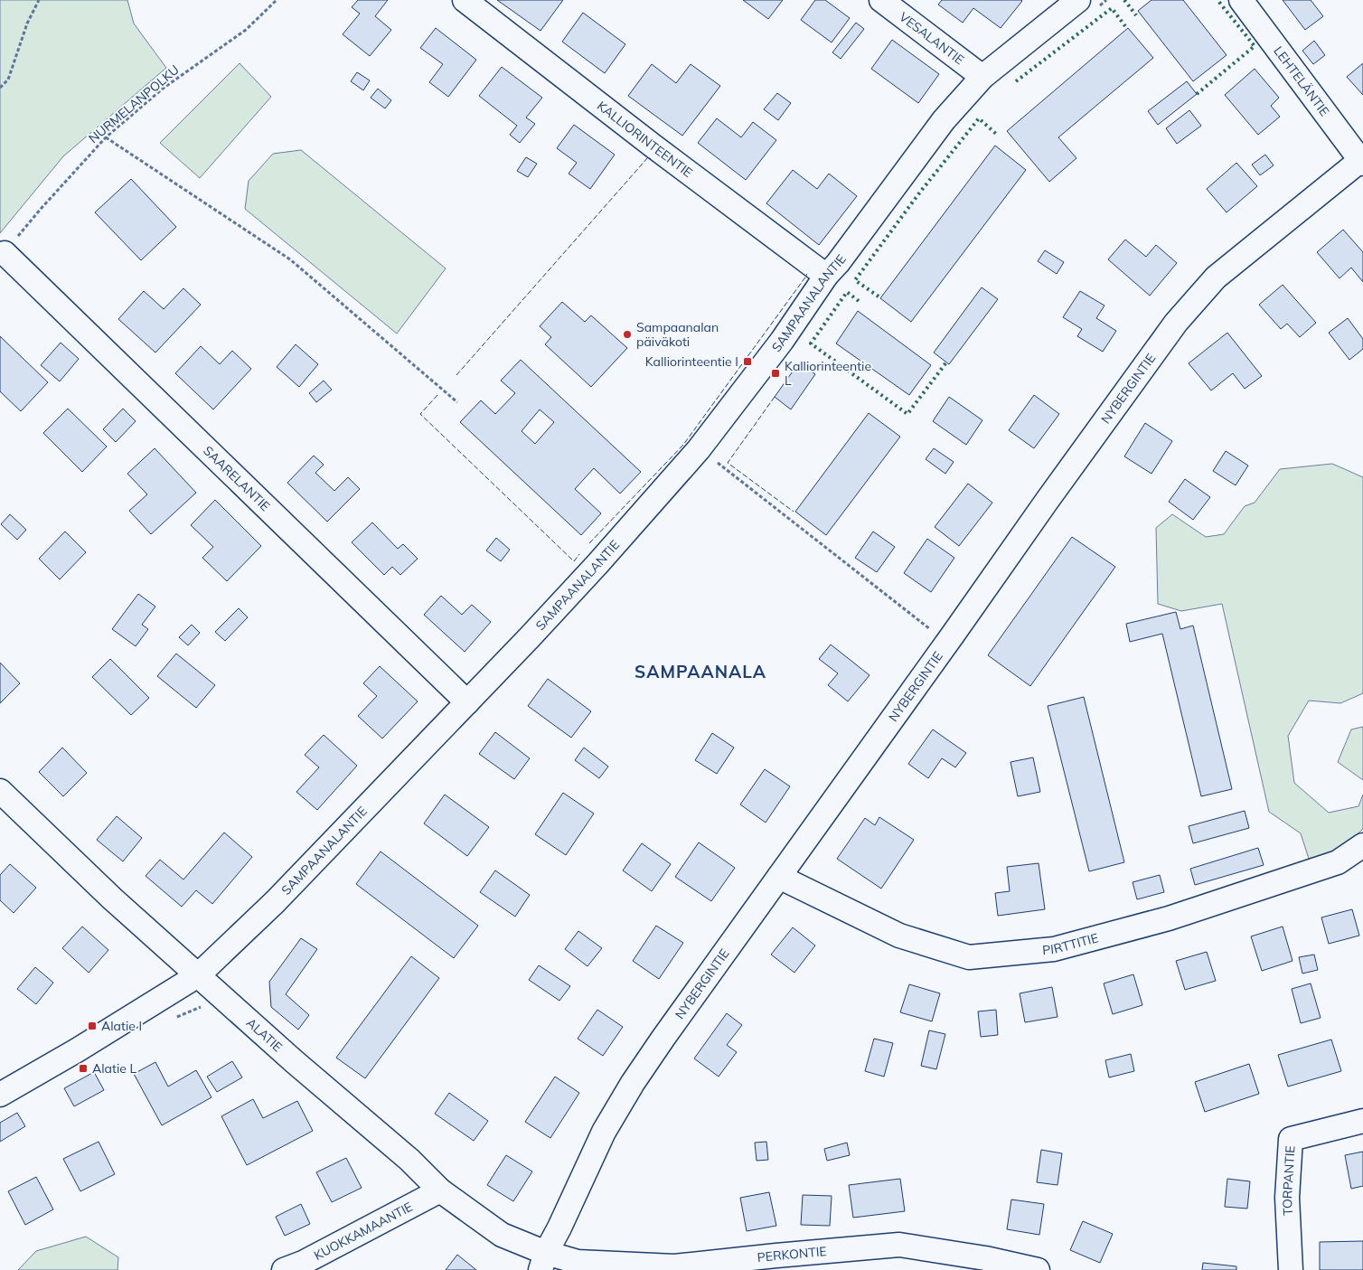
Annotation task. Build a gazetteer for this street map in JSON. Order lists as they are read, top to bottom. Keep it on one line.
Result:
{"streets":{"street":["VESALANTIE","LEHTELÄNTIE","KALLIORINTEENTIE","SAMPAANALANTIE","NYBERGINTIE","SAARELANTIE","PIRTTITIE","ALATIE","TORPANTIE","KUOKKAMAANTIE","PERKONTIE"],"path":["NURMELANPOLKU"]},"crossings":[["VESALANTIE","SAMPAANALANTIE"],["LEHTELÄNTIE","NYBERGINTIE"],["NURMELANPOLKU","SAARELANTIE"],["KALLIORINTEENTIE","SAMPAANALANTIE"],["SAMPAANALANTIE","SAARELANTIE"],["SAMPAANALANTIE","ALATIE"],["NYBERGINTIE","PIRTTITIE"],["NYBERGINTIE","ALATIE"],["NYBERGINTIE","PERKONTIE"],["ALATIE","KUOKKAMAANTIE"],["ALATIE","PERKONTIE"]],"districts":["SAMPAANALA"],"places":{"other":["Sampaanalan päiväkoti"],"transit":["Kalliorinteentie I","Kalliorinteentie L","Alatie I","Alatie L"]}}
